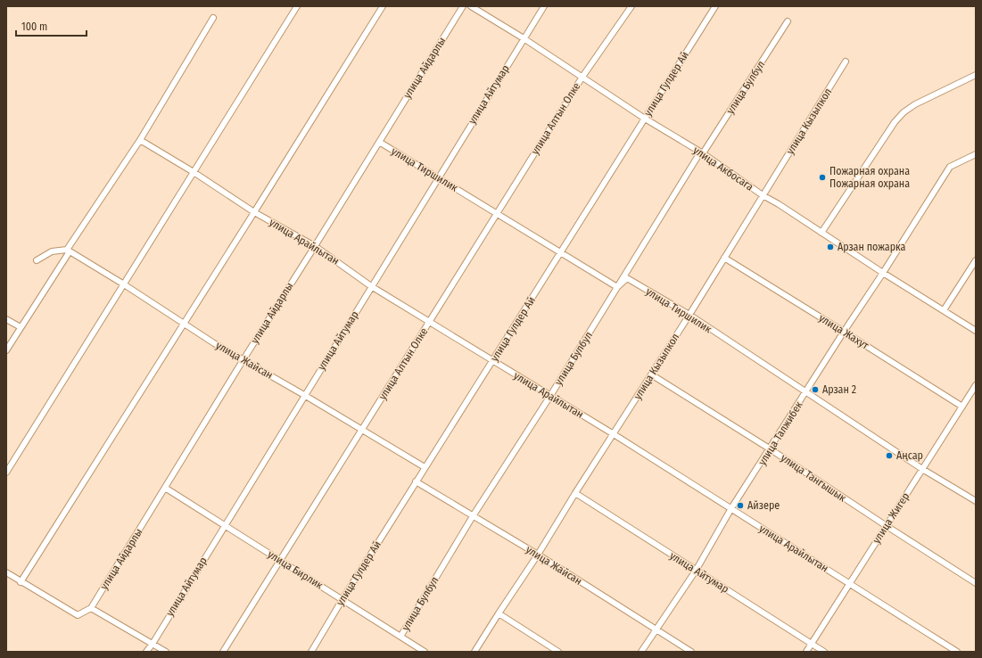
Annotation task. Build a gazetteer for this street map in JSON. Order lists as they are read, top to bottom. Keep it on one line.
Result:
{"streets":{"street":["улица Айдарлы","улица Гулдер Ай","улица Булбул","улица Айтумар","улица Алтын Олке","улица Кызылкол","улица Акбосага","улица Тиршилик","улица Арайлытан","улица Жахут","улица Жайсан","улица Талжибек","улица Тангышык","улица Жигер","улица Бирлик"]},"crossings":[["улица Айдарлы","улица Тиршилик"],["улица Айдарлы","улица Арайлытан"],["улица Айдарлы","улица Жайсан"],["улица Айдарлы","улица Бирлик"],["улица Гулдер Ай","улица Акбосага"],["улица Гулдер Ай","улица Тиршилик"],["улица Гулдер Ай","улица Арайлытан"],["улица Гулдер Ай","улица Жайсан"],["улица Гулдер Ай","улица Бирлик"],["улица Булбул","улица Акбосага"],["улица Булбул","улица Тиршилик"],["улица Булбул","улица Арайлытан"],["улица Булбул","улица Жайсан"],["улица Булбул","улица Бирлик"],["улица Айтумар","улица Кызылкол"],["улица Айтумар","улица Акбосага"],["улица Айтумар","улица Тиршилик"],["улица Айтумар","улица Арайлытан"],["улица Айтумар","улица Жайсан"],["улица Айтумар","улица Талжибек"],["улица Айтумар","улица Жигер"],["улица Айтумар","улица Бирлик"],["улица Алтын Олке","улица Акбосага"],["улица Алтын Олке","улица Тиршилик"],["улица Алтын Олке","улица Арайлытан"],["улица Алтын Олке","улица Жайсан"],["улица Алтын Олке","улица Бирлик"],["улица Кызылкол","улица Акбосага"],["улица Кызылкол","улица Тиршилик"],["улица Кызылкол","улица Арайлытан"],["улица Кызылкол","улица Жахут"],["улица Кызылкол","улица Жайсан"],["улица Кызылкол","улица Тангышык"],["улица Акбосага","улица Талжибек"],["улица Тиршилик","улица Талжибек"],["улица Тиршилик","улица Жигер"],["улица Арайлытан","улица Талжибек"],["улица Арайлытан","улица Жигер"],["улица Жахут","улица Талжибек"],["улица Жахут","улица Жигер"],["улица Жайсан","улица Талжибек"],["улица Талжибек","улица Тангышык"],["улица Тангышык","улица Жигер"]],"places":["Пожарная охрана Пожарная охрана","Арзан пожарка","Арзан 2","Аңсар","Айзере"],"scale_bar":"100 m"}
